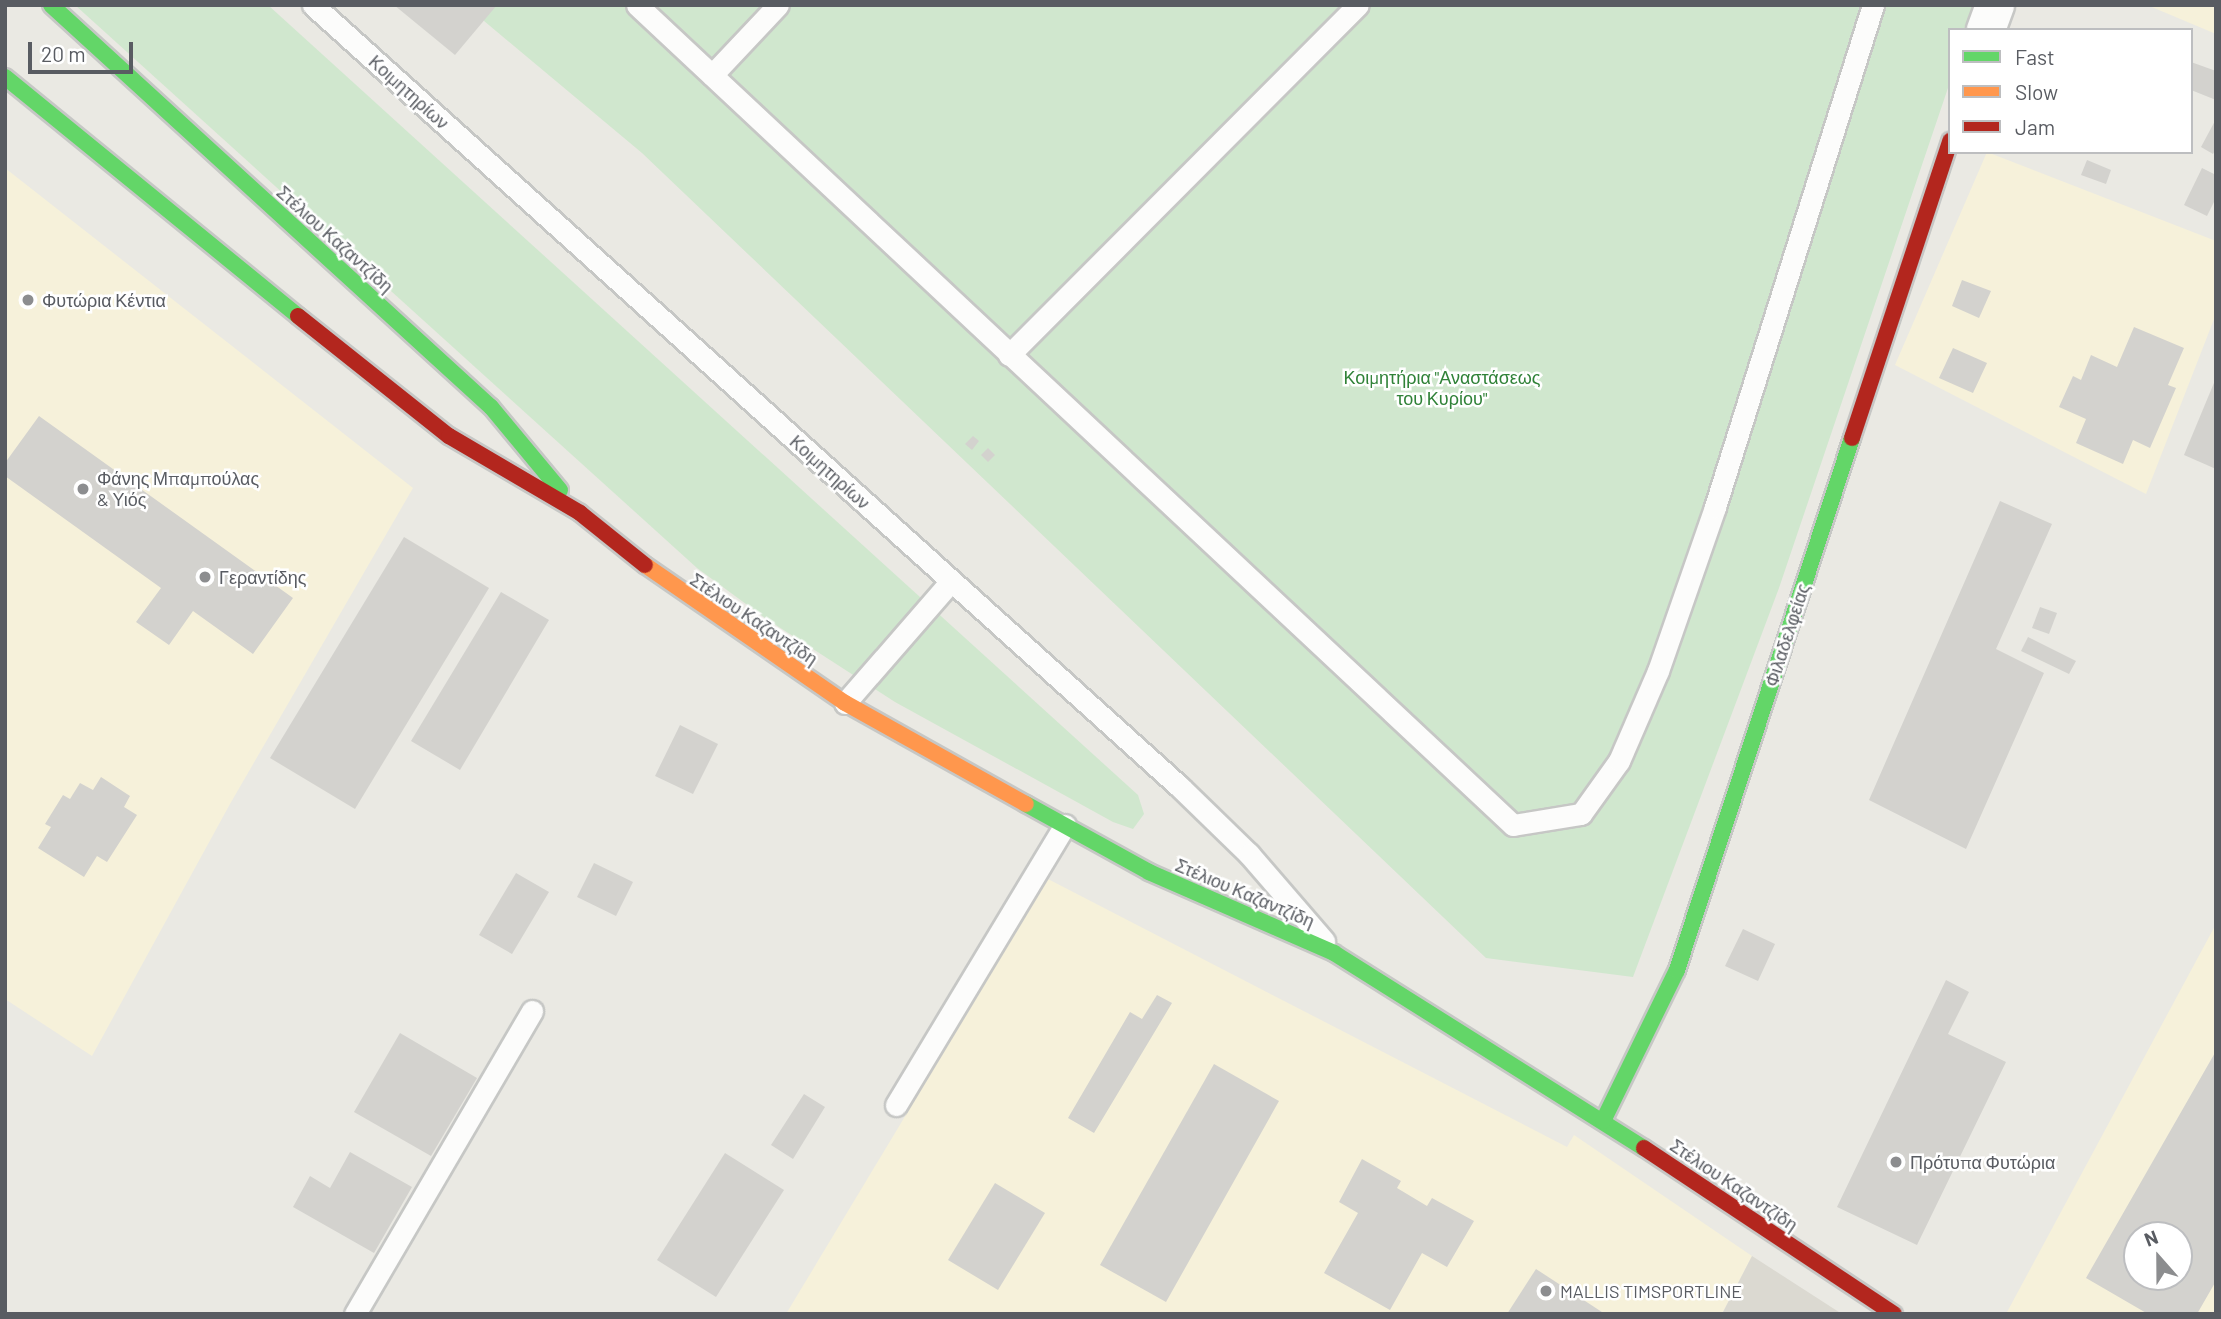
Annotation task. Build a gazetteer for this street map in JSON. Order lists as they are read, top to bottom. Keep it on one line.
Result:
{"streets":{"main road":["Στέλιου Καζαντζίδη","Φιλαδελφείας"],"lane":["Κοιμητηρίων"]},"crossings":[["Κοιμητηρίων","Στέλιου Καζαντζίδη"],["Στέλιου Καζαντζίδη","Φιλαδελφείας"]],"parks":["Κοιμητήρια \"Αναστάσεως του Κυρίου\""],"places":["Φυτώρια Κέντια","Φάνης Μπαμπούλας & Υιός","Γεραντίδης","Πρότυπα Φυτώρια","MALLIS TIMSPORTLINE"],"legend":["Fast","Slow","Jam"],"scale_bar":"20 m","north":"top"}
